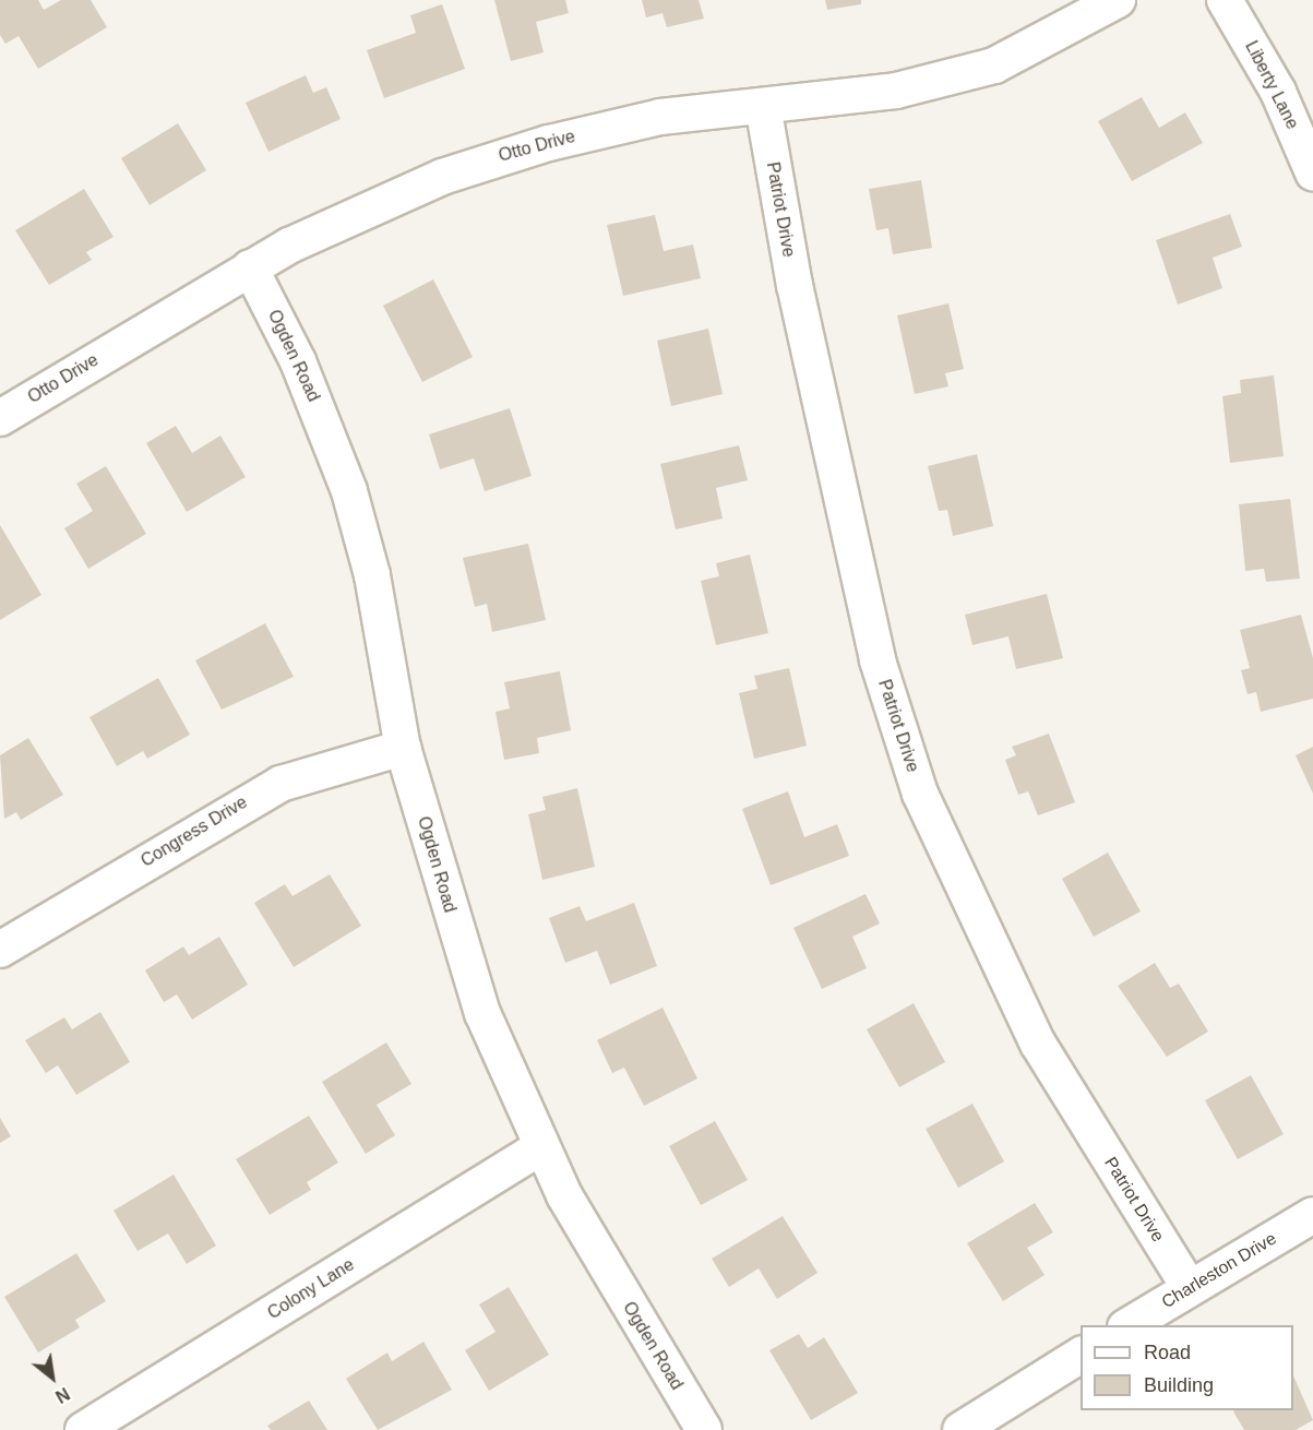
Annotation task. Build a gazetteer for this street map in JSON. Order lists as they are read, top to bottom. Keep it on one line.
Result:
{"streets":{"street":["Liberty Lane","Otto Drive","Patriot Drive","Ogden Road","Congress Drive","Charleston Drive","Colony Lane"]},"crossings":[["Otto Drive","Patriot Drive"],["Otto Drive","Ogden Road"],["Patriot Drive","Charleston Drive"],["Ogden Road","Congress Drive"],["Ogden Road","Colony Lane"]],"legend":["Road","Building"],"north":"bottom right"}
